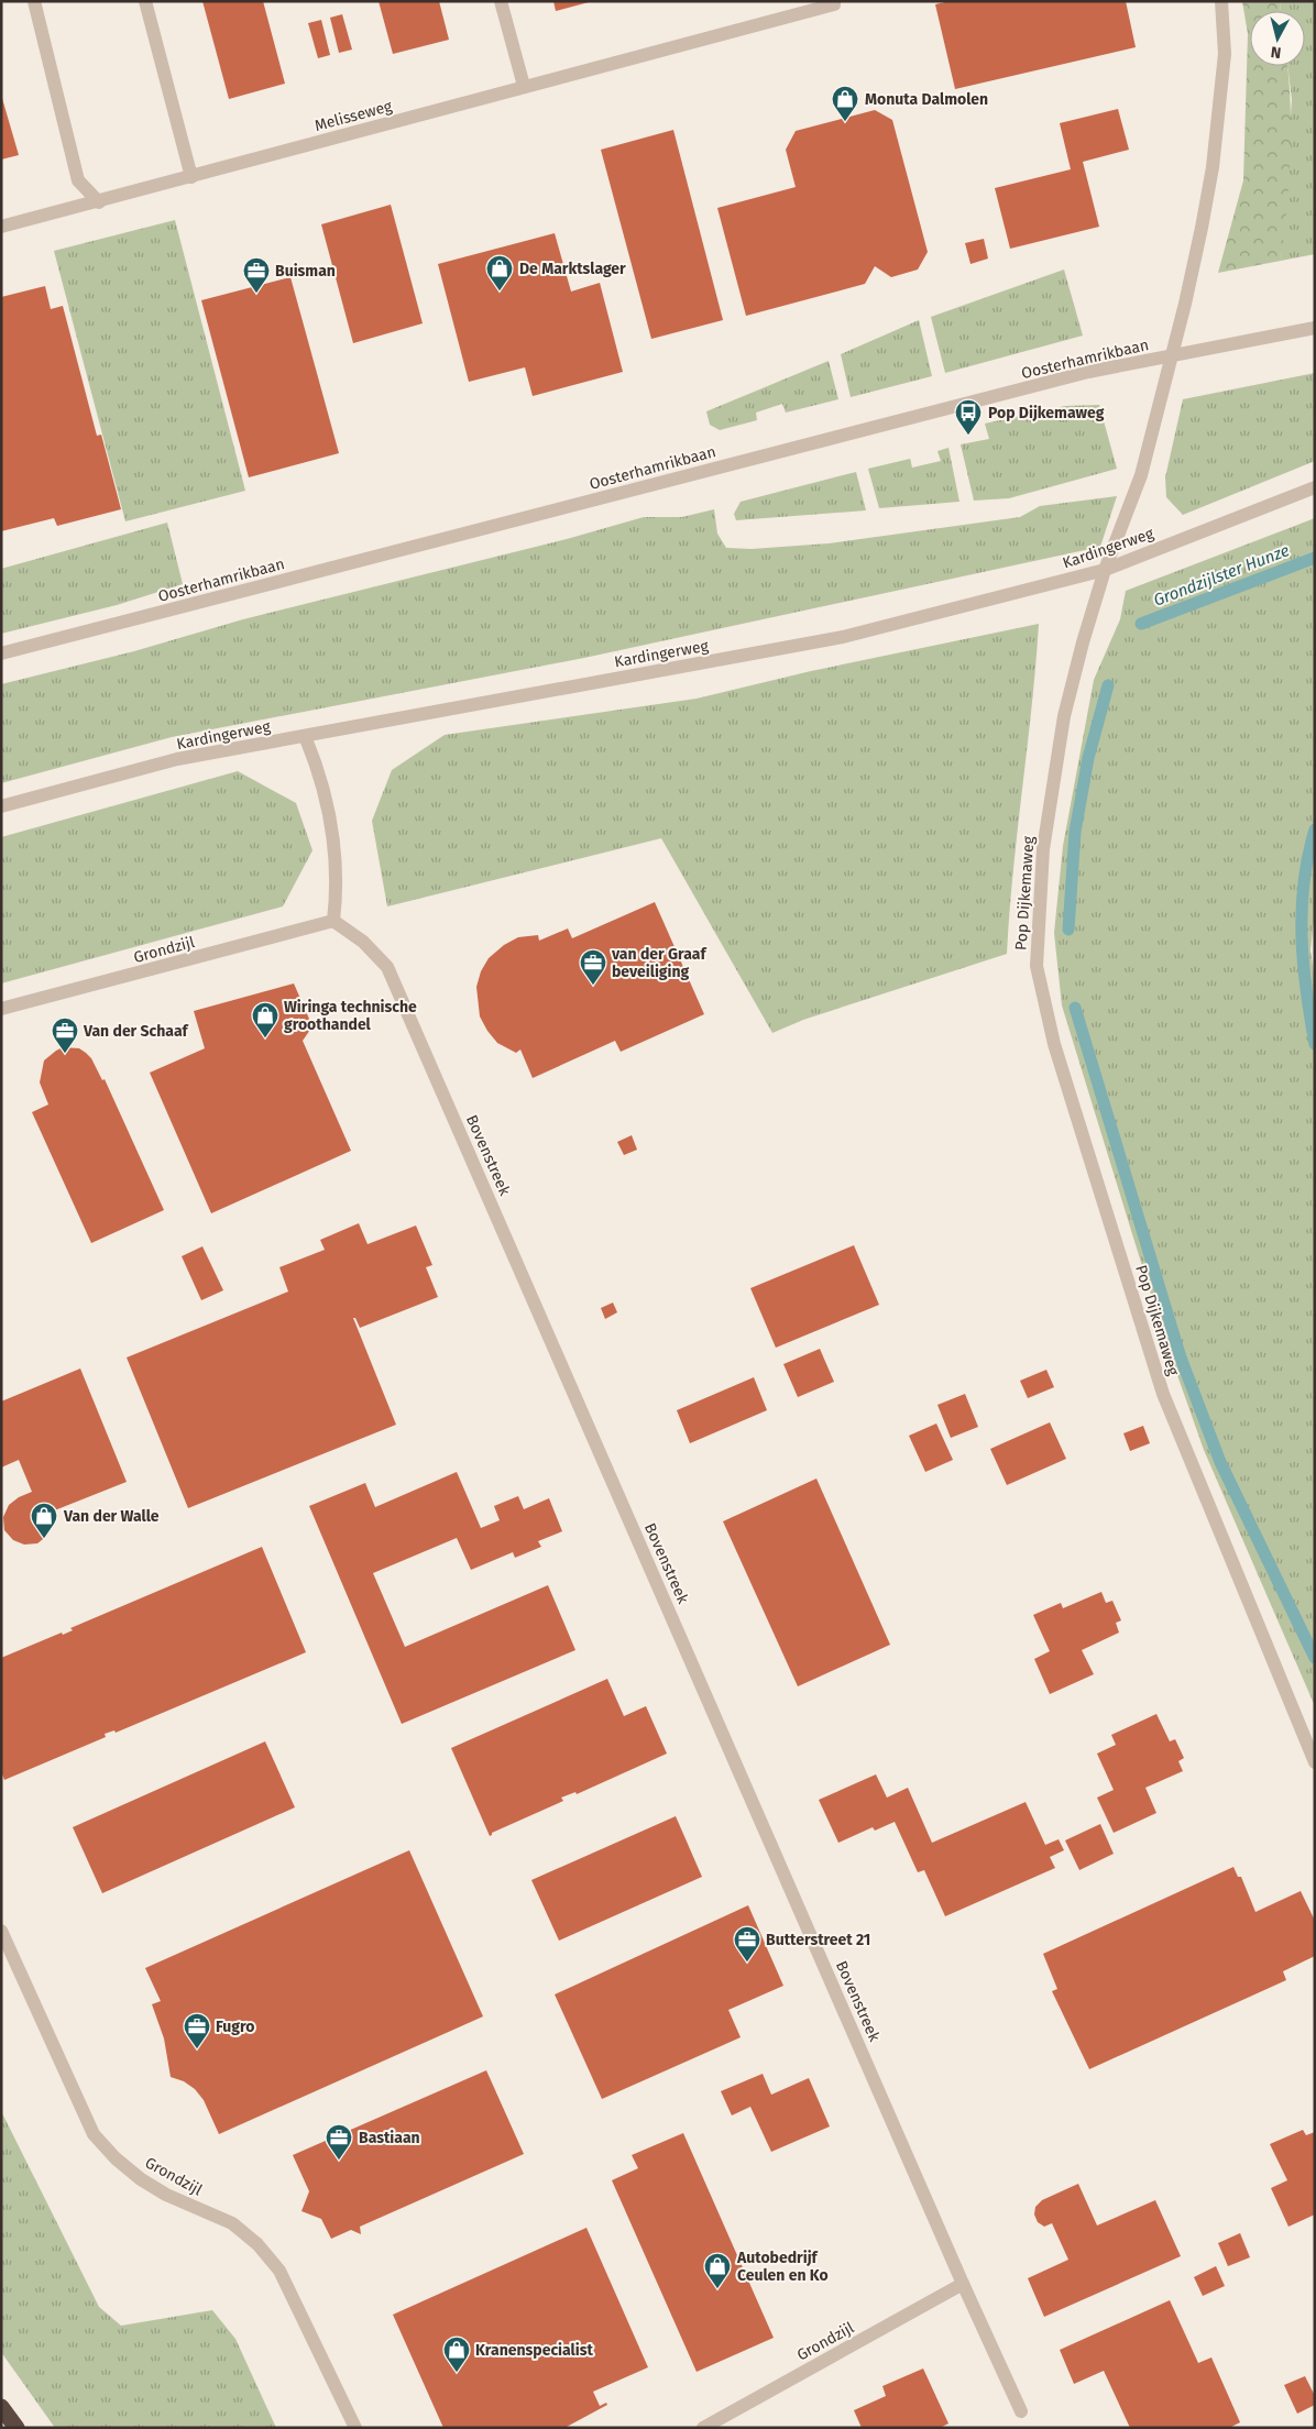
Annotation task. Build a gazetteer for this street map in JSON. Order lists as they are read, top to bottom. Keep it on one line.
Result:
{"streets":{"street":["Melisseweg","Oosterhamrikbaan","Kardingerweg","Pop Dijkemaweg","Grondzijl","Bovenstreek"]},"crossings":[["Kardingerweg","Pop Dijkemaweg"],["Grondzijl","Bovenstreek"]],"water":["Grondzijlster Hunze"],"places":{"shop":["Monuta Dalmolen","De Marktslager","Wiringa technische groothandel","Van der Walle","Autobedrijf Ceulen en Ko","Kranenspecialist"],"office":["Buisman","van der Graaf beveiliging","Van der Schaaf","Butterstreet 21","Fugro","Bastiaan"],"bus stop":["Pop Dijkemaweg"]},"north":"bottom"}
